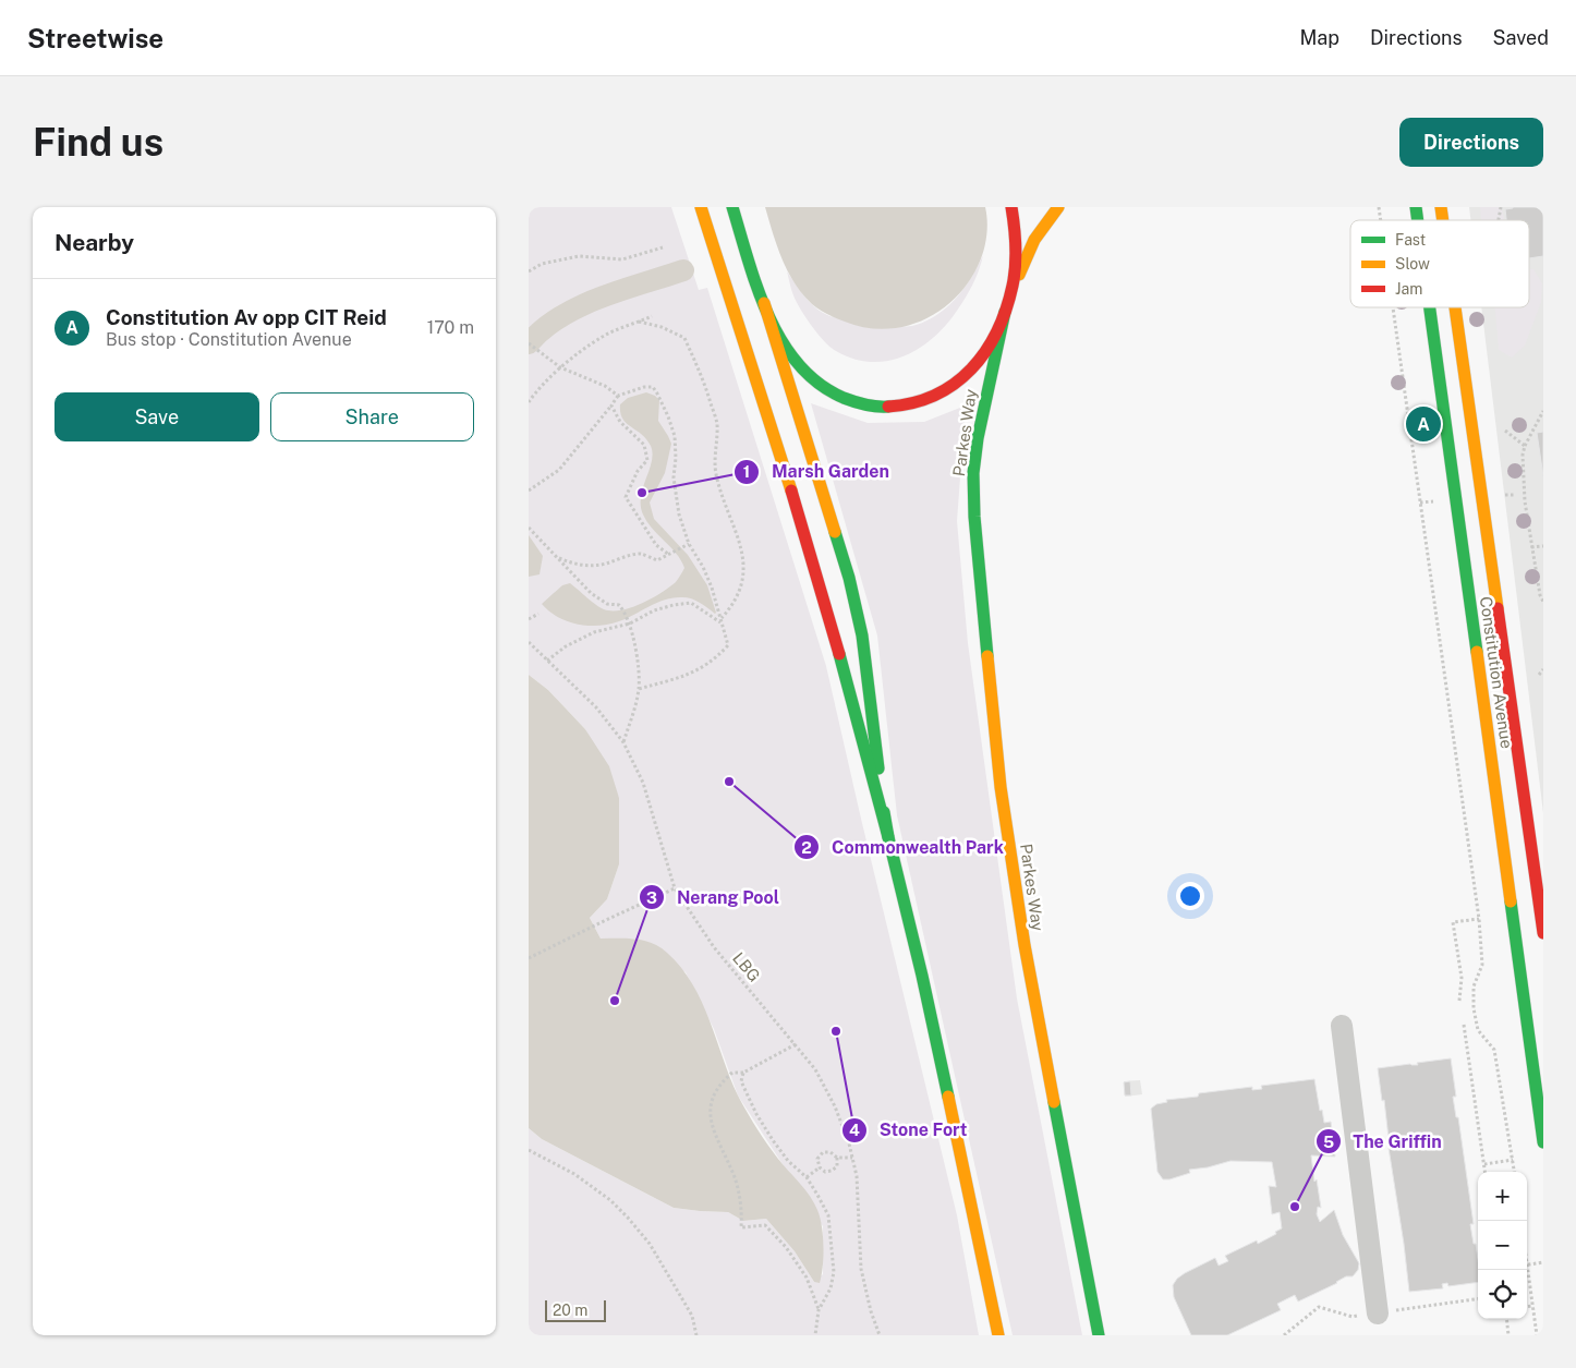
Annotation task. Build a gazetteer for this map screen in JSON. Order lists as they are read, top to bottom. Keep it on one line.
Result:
{"streets":{"main road":["Parkes Way","Constitution Avenue"],"path":["LBG"]},"places":["Marsh Garden","Commonwealth Park","Nerang Pool","Stone Fort","The Griffin"],"legend":["Fast","Slow","Jam"],"scale_bar":"20 m","page":{"header":"Streetwise","nav":["Map","Directions","Saved"],"buttons":["Directions",["Save","Share"]],"title":"Find us","heading":"Nearby","list":[{"mark":"A","name":"Constitution Av opp CIT Reid","note":"Bus stop · Constitution Avenue","value":"170 m"}],"pins":"A","map_buttons":["+","−"],"scale":"20 m"}}
